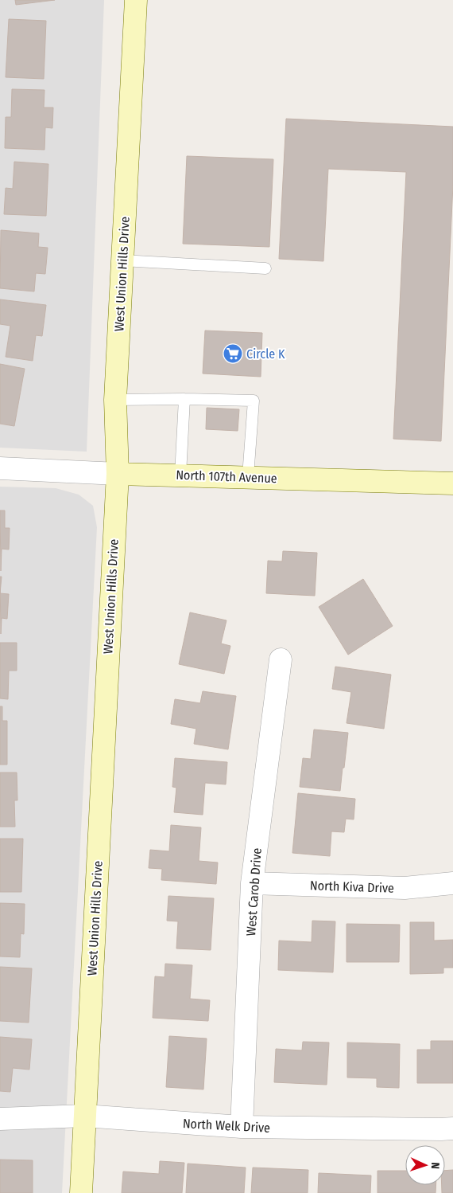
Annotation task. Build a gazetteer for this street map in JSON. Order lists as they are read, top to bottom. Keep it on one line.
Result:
{"streets":{"main road":["West Union Hills Drive","North 107th Avenue"],"street":["North Kiva Drive","West Carob Drive","North Welk Drive"]},"crossings":[["West Union Hills Drive","North 107th Avenue"],["West Union Hills Drive","North Welk Drive"],["North Kiva Drive","West Carob Drive"],["West Carob Drive","North Welk Drive"]],"places":{"supermarket":["Circle K"]},"north":"right"}
